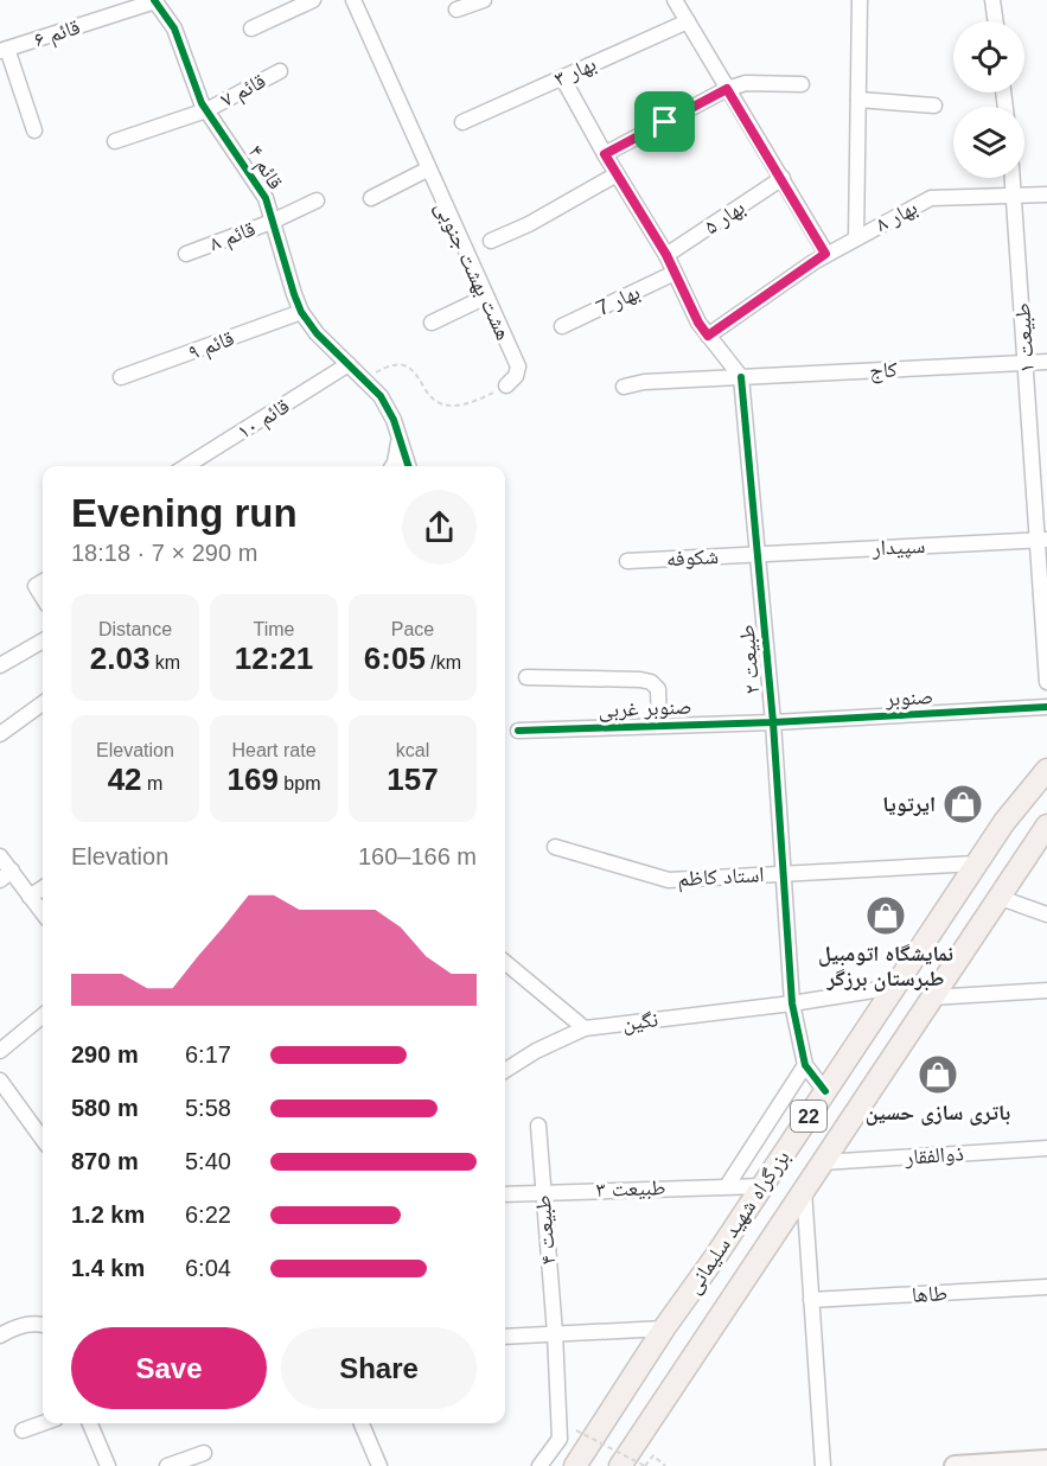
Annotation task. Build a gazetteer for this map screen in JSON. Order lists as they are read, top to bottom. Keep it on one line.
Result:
{"streets":{"highway":["22","بزرگراه شهید سلیمانی"],"street":["قائم ۶","بهار ۳","قائم ۷","قائم ۴","بهار ۸","بهار ۵","قائم ۸","هشت بهشت جنوبی","بهار 7","طبیعت ۱","قائم ۹","کاج","قائم ۱۰","سپیدار","شکوفه","طبیعت ۲","صنوبر","صنوبر غربی","استاد کاظم","نگین","ذوالفقار","طبیعت ٣","طبیعت ۴","طاها"]},"crossings":[["قائم ۶","قائم ۴"],["قائم ۷","قائم ۴"],["قائم ۴","قائم ۸"],["قائم ۴","قائم ۹"],["قائم ۴","قائم ۱۰"],["بهار ۸","طبیعت ۱"],["طبیعت ۱","کاج"],["طبیعت ۱","سپیدار"],["کاج","طبیعت ۲"],["سپیدار","شکوفه"],["سپیدار","طبیعت ۲"],["شکوفه","طبیعت ۲"],["طبیعت ۲","صنوبر"],["طبیعت ۲","صنوبر غربی"],["طبیعت ۲","استاد کاظم"],["طبیعت ۲","نگین"],["صنوبر","صنوبر غربی"],["استاد کاظم","بزرگراه شهید سلیمانی"],["نگین","بزرگراه شهید سلیمانی"],["ذوالفقار","بزرگراه شهید سلیمانی"],["طبیعت ٣","بزرگراه شهید سلیمانی"],["طبیعت ٣","طبیعت ۴"]],"places":{"shop":["ایرتویا","نمایشگاه اتومبیل طبرستان برزگر","باتری سازی حسین"]},"page":{"heading":["Evening run","18:18 · 7 × 290 m"],"stats":[["Distance","2.03 km"],["Time","12:21"],["Pace","6:05 /km"],["Elevation","42 m"],["Heart rate","169 bpm"],["kcal","157"]],"chart":["Elevation","160–166 m"],"list":[{"name":"290 m","note":"6:17"},{"name":"580 m","note":"5:58"},{"name":"870 m","note":"5:40"},{"name":"1.2 km","note":"6:22"},{"name":"1.4 km","note":"6:04"}],"buttons":["Save","Share"]}}
